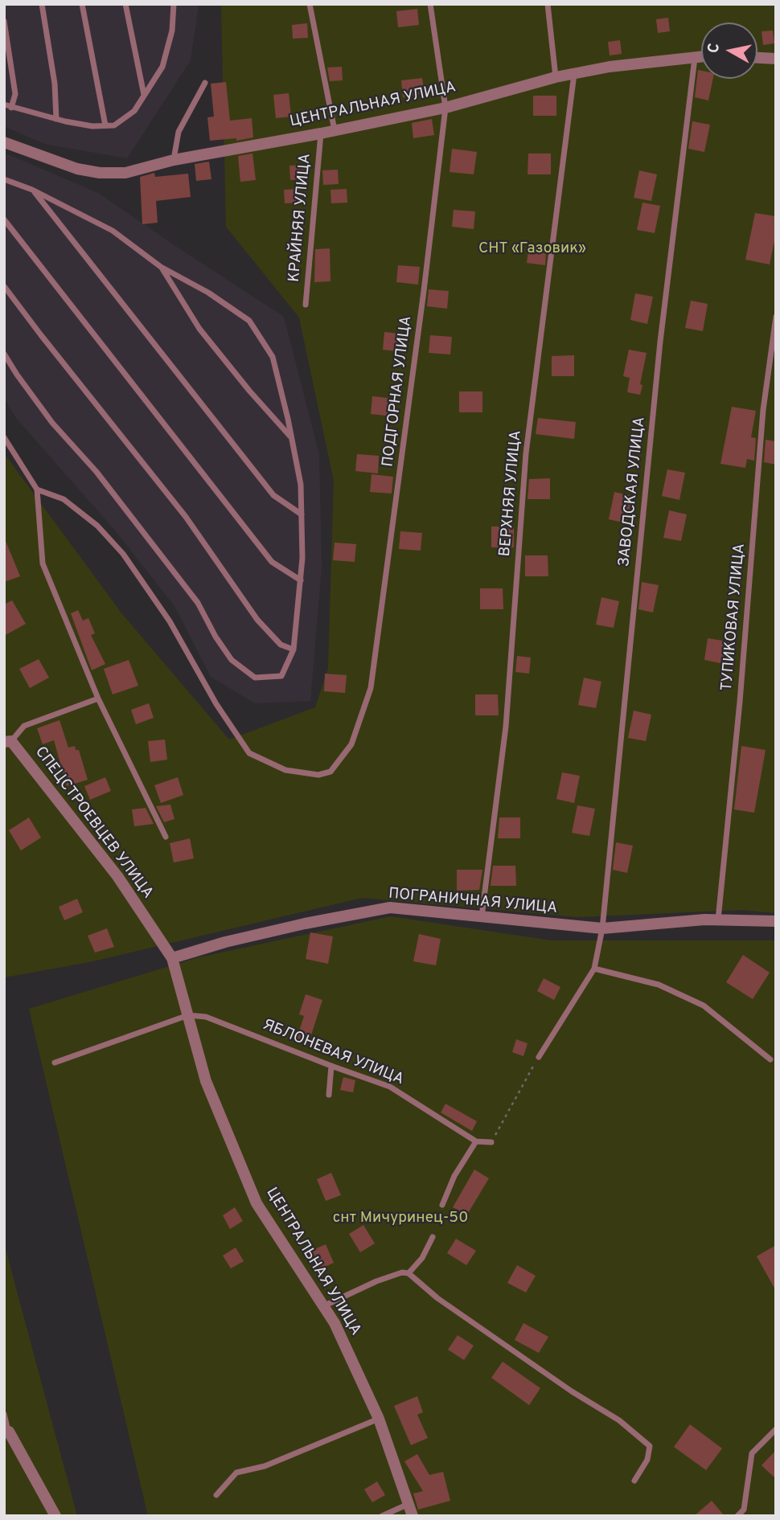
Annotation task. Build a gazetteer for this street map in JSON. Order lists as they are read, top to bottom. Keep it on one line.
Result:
{"streets":{"street":["ЦЕНТРАЛЬНАЯ УЛИЦА","СПЕЦСТРОЕВЦЕВ УЛИЦА","ПОГРАНИЧНАЯ УЛИЦА"],"lane":["КРАЙНЯЯ УЛИЦА","ПОДГОРНАЯ УЛИЦА","ЗАВОДСКАЯ УЛИЦА","ВЕРХНЯЯ УЛИЦА","ТУПИКОВАЯ УЛИЦА","ЯБЛОНЕВАЯ УЛИЦА"]},"crossings":[["ЦЕНТРАЛЬНАЯ УЛИЦА","КРАЙНЯЯ УЛИЦА"],["ЦЕНТРАЛЬНАЯ УЛИЦА","ПОДГОРНАЯ УЛИЦА"],["ЦЕНТРАЛЬНАЯ УЛИЦА","ЗАВОДСКАЯ УЛИЦА"],["ЦЕНТРАЛЬНАЯ УЛИЦА","ВЕРХНЯЯ УЛИЦА"],["ЦЕНТРАЛЬНАЯ УЛИЦА","СПЕЦСТРОЕВЦЕВ УЛИЦА"],["ЦЕНТРАЛЬНАЯ УЛИЦА","ПОГРАНИЧНАЯ УЛИЦА"],["ЦЕНТРАЛЬНАЯ УЛИЦА","ЯБЛОНЕВАЯ УЛИЦА"],["ЗАВОДСКАЯ УЛИЦА","ПОГРАНИЧНАЯ УЛИЦА"],["ВЕРХНЯЯ УЛИЦА","ПОГРАНИЧНАЯ УЛИЦА"],["ТУПИКОВАЯ УЛИЦА","ПОГРАНИЧНАЯ УЛИЦА"],["СПЕЦСТРОЕВЦЕВ УЛИЦА","ПОГРАНИЧНАЯ УЛИЦА"]],"parks":["СНТ «Газовик»","снт Мичуринец-50"],"north":"left"}
